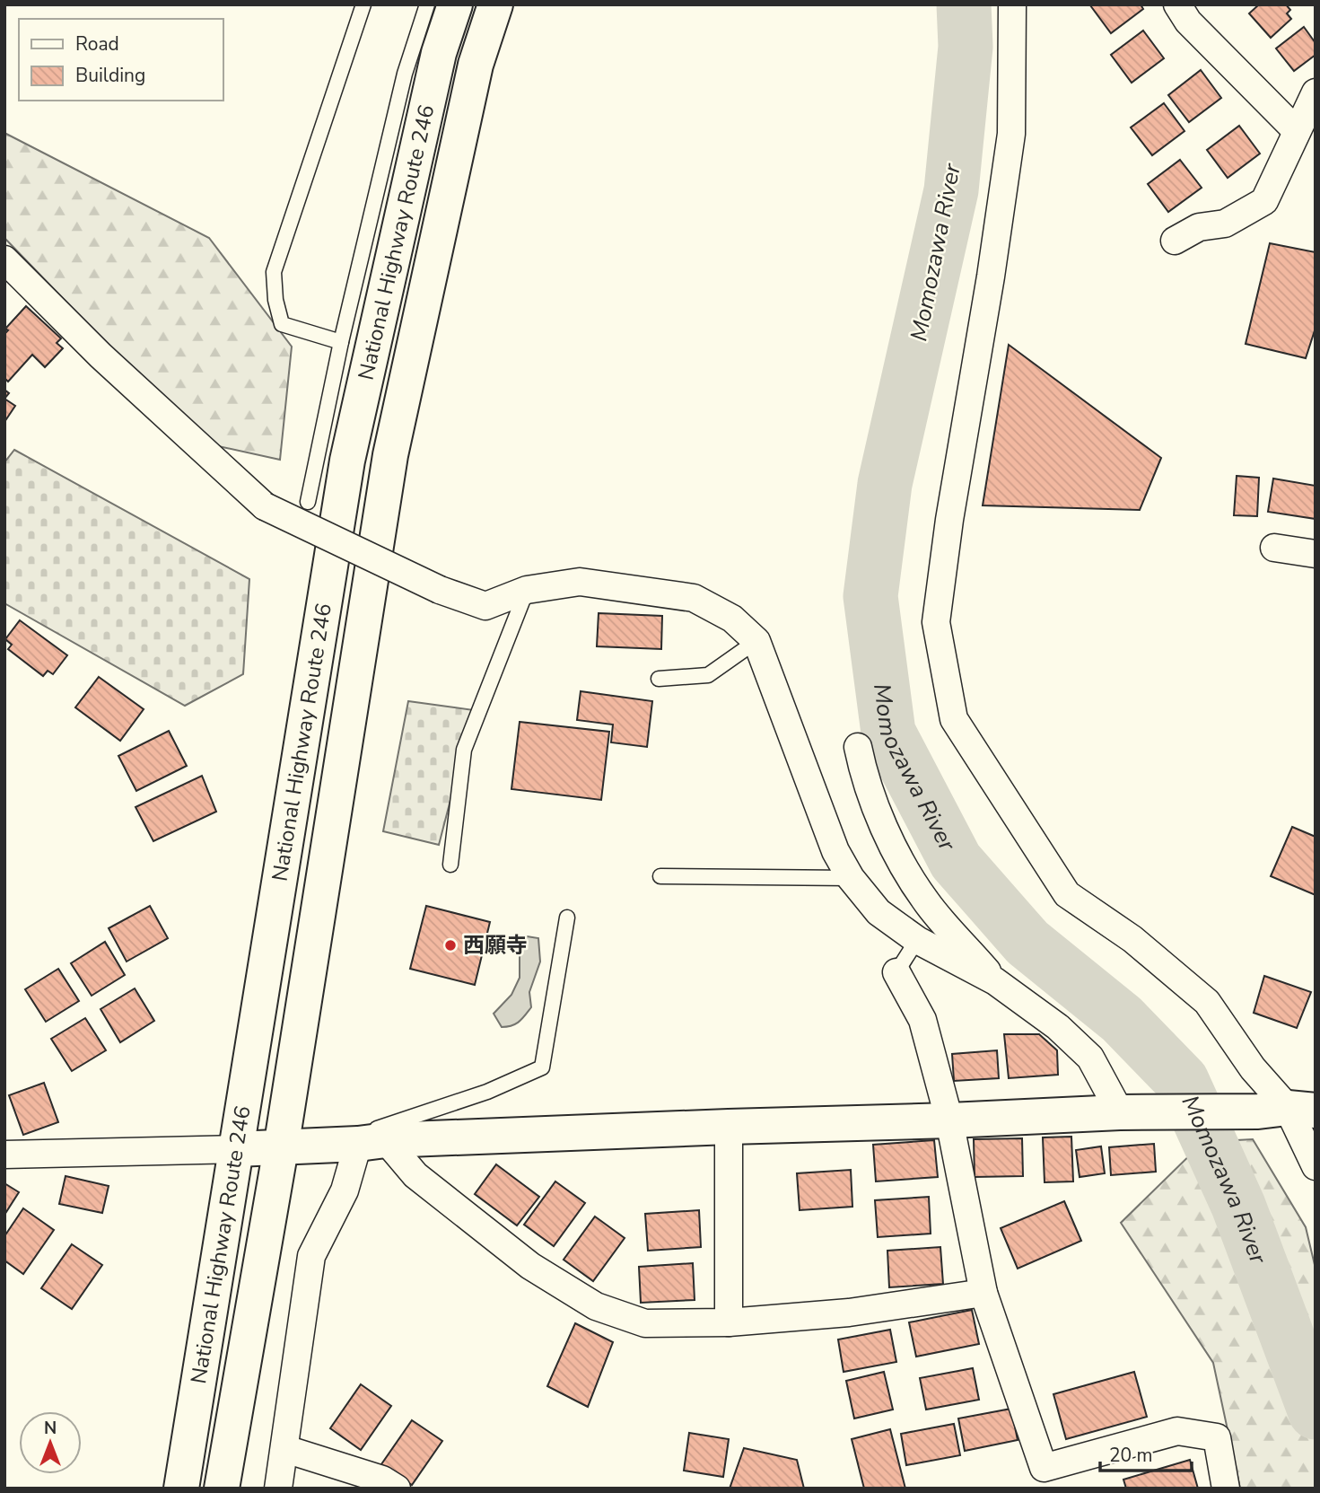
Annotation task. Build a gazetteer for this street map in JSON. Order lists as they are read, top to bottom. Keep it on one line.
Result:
{"streets":{"main road":["National Highway Route 246"]},"water":["Momozawa River"],"places":["西願寺"],"legend":["Road","Building"],"scale_bar":"20 m","north":"top"}
